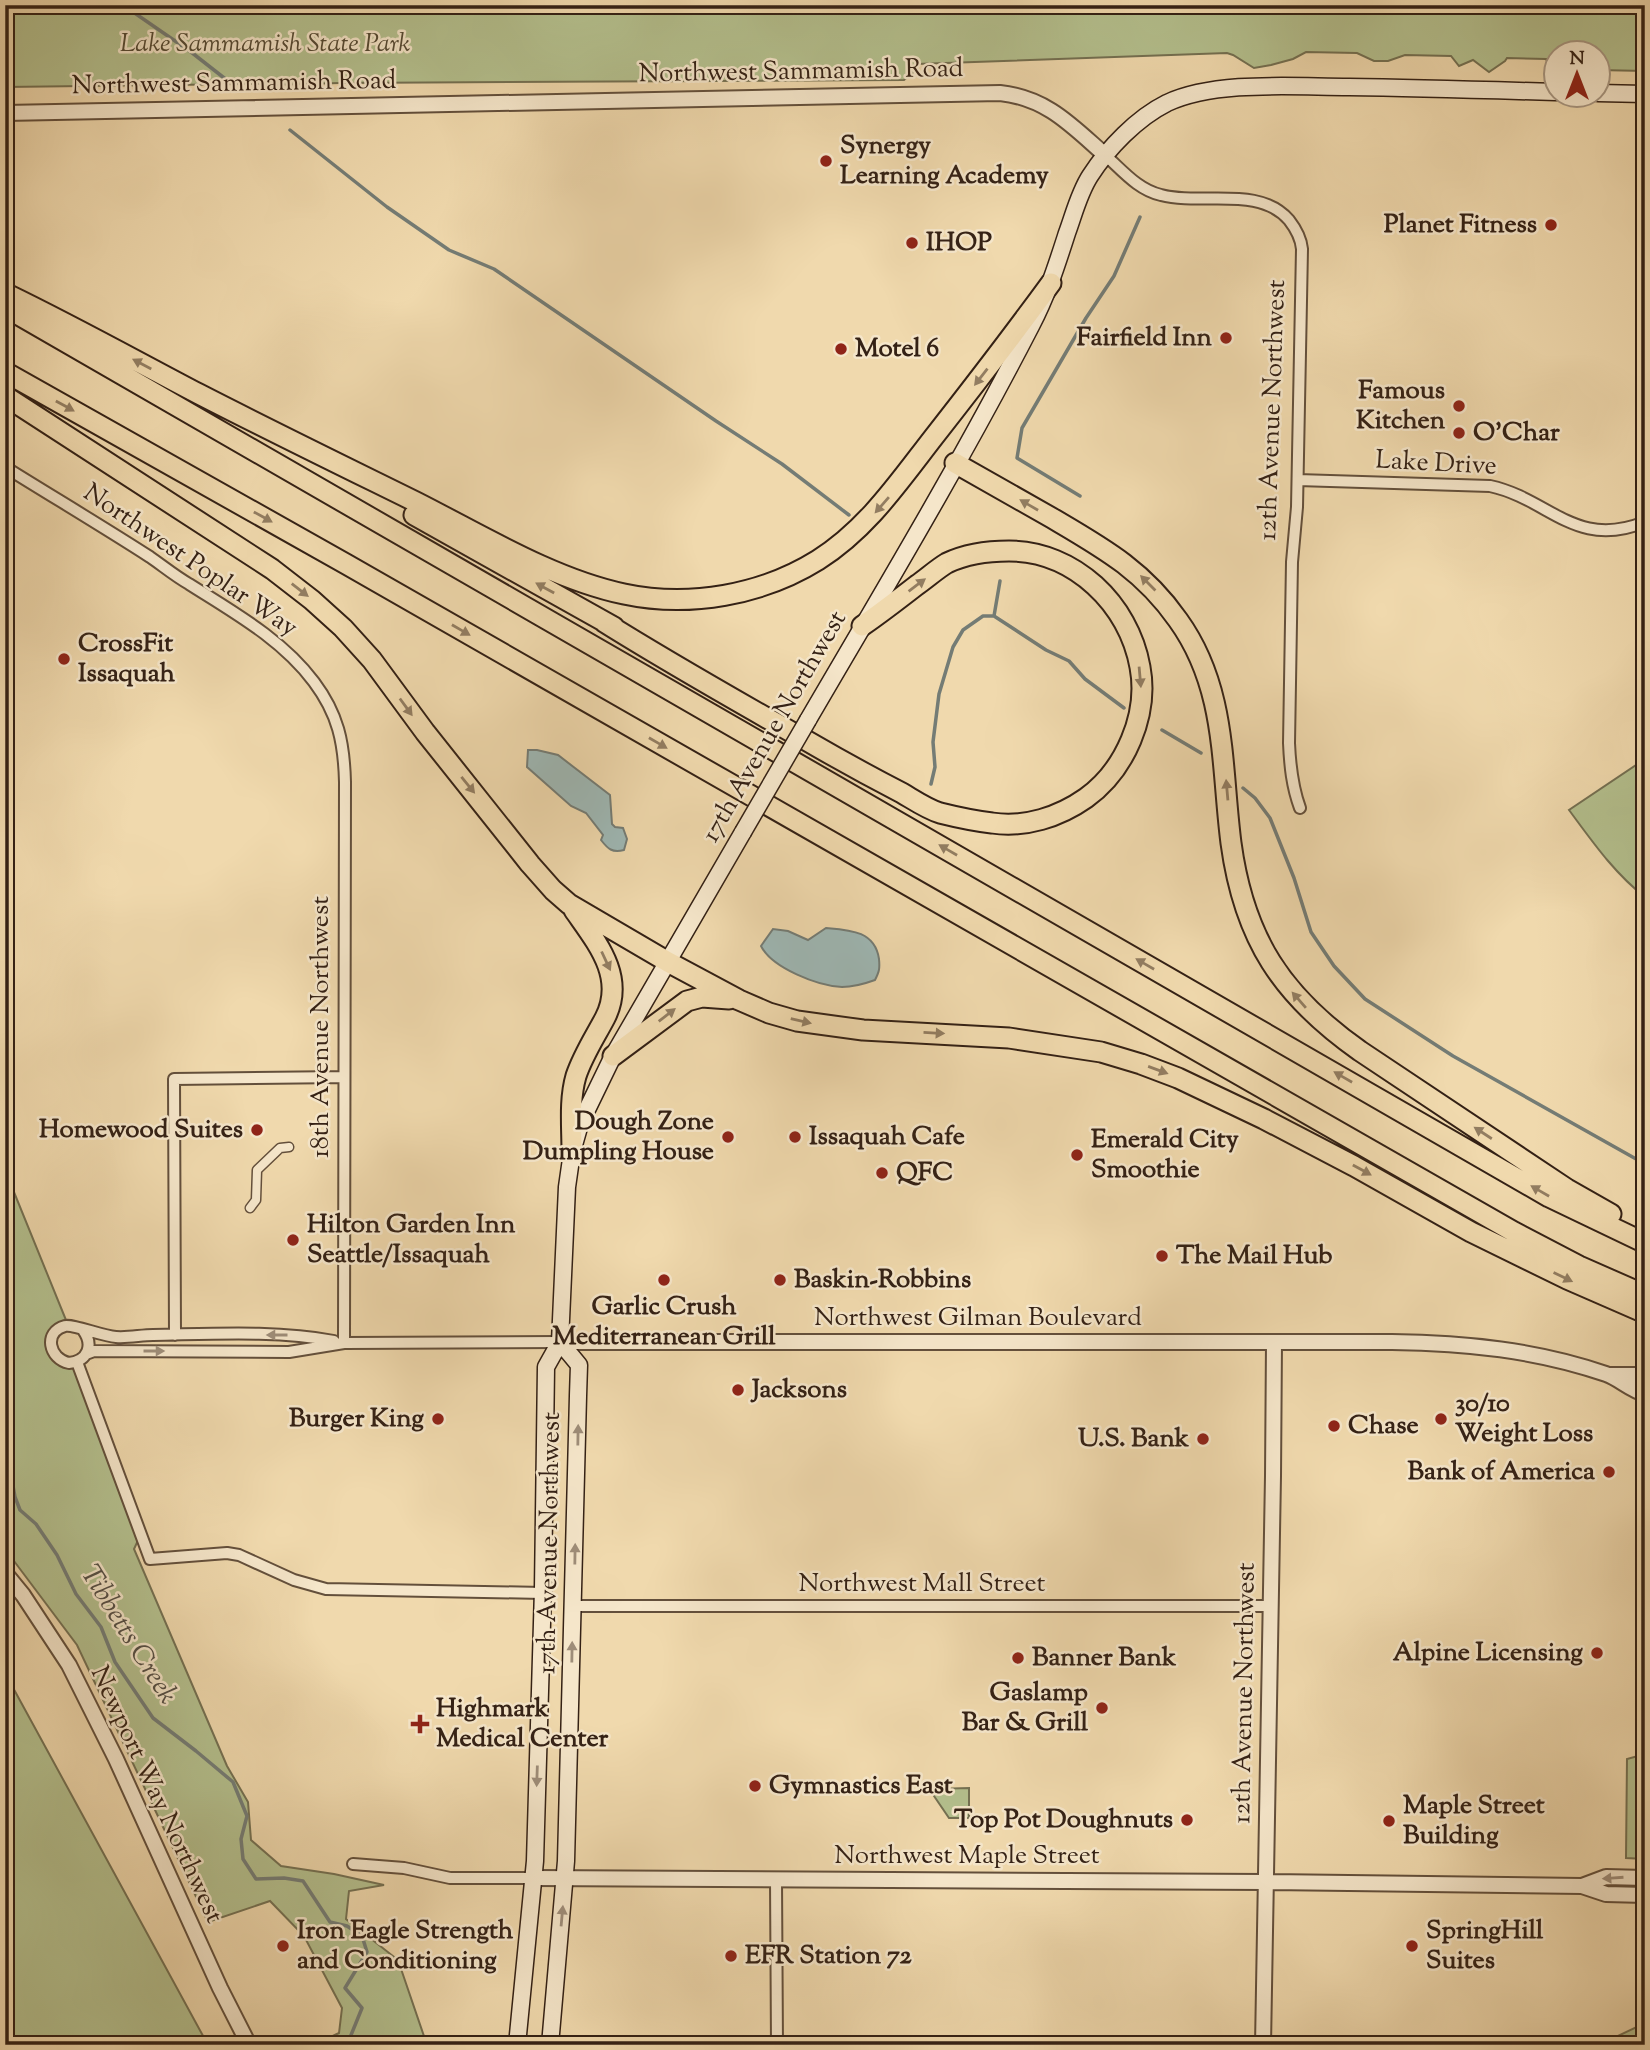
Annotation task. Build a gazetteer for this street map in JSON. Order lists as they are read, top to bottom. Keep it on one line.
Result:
{"streets":{"main road":["17th Avenue Northwest"],"street":["Northwest Sammamish Road","12th Avenue Northwest","Lake Drive","Northwest Poplar Way","18th Avenue Northwest","Northwest Gilman Boulevard","Northwest Mall Street","Newport Way Northwest","Northwest Maple Street"]},"crossings":[["Northwest Sammamish Road","12th Avenue Northwest"],["Northwest Sammamish Road","17th Avenue Northwest"],["12th Avenue Northwest","Lake Drive"],["12th Avenue Northwest","17th Avenue Northwest"],["12th Avenue Northwest","Northwest Gilman Boulevard"],["12th Avenue Northwest","Northwest Mall Street"],["12th Avenue Northwest","Northwest Maple Street"],["Northwest Poplar Way","18th Avenue Northwest"],["17th Avenue Northwest","Northwest Gilman Boulevard"],["17th Avenue Northwest","Northwest Mall Street"],["17th Avenue Northwest","Northwest Maple Street"],["18th Avenue Northwest","Northwest Gilman Boulevard"]],"water":["Tibbetts Creek"],"parks":["Lake Sammamish State Park"],"places":{"other":["Synergy Learning Academy","Planet Fitness","IHOP","Fairfield Inn","Motel 6","Famous Kitchen","O’Char","CrossFit Issaquah","Homewood Suites","Dough Zone Dumpling House","Issaquah Cafe","Emerald City Smoothie","QFC","Hilton Garden Inn Seattle/Issaquah","The Mail Hub","Garlic Crush Mediterranean Grill","Baskin-Robbins","Jacksons","Burger King","30/10 Weight Loss","Chase","U.S. Bank","Bank of America","Alpine Licensing","Banner Bank","Gaslamp Bar & Grill","Gymnastics East","Top Pot Doughnuts","Maple Street Building","Iron Eagle Strength and Conditioning","SpringHill Suites","EFR Station 72"],"health":["Highmark Medical Center"]},"north":"top"}
